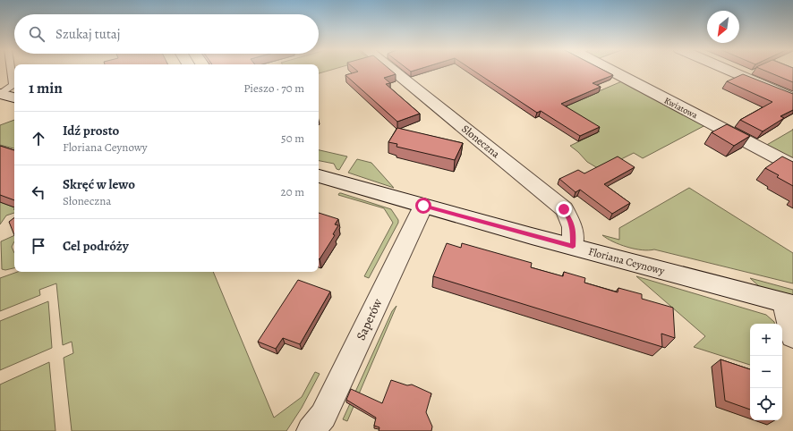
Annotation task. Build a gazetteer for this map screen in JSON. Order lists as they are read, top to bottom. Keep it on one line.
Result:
{"streets":{"street":["Kwiatowa","Słoneczna","Floriana Ceynowy","Saperów"]},"crossings":[["Słoneczna","Floriana Ceynowy"],["Floriana Ceynowy","Saperów"]],"north":"bottom left","page":{"search":"Szukaj tutaj","heading":["1 min","Pieszo · 70 m"],"list":[["Idź prosto","Floriana Ceynowy","50 m"],["Skręć w lewo","Słoneczna","20 m"],"Cel podróży"],"map_buttons":["+","−"]}}
